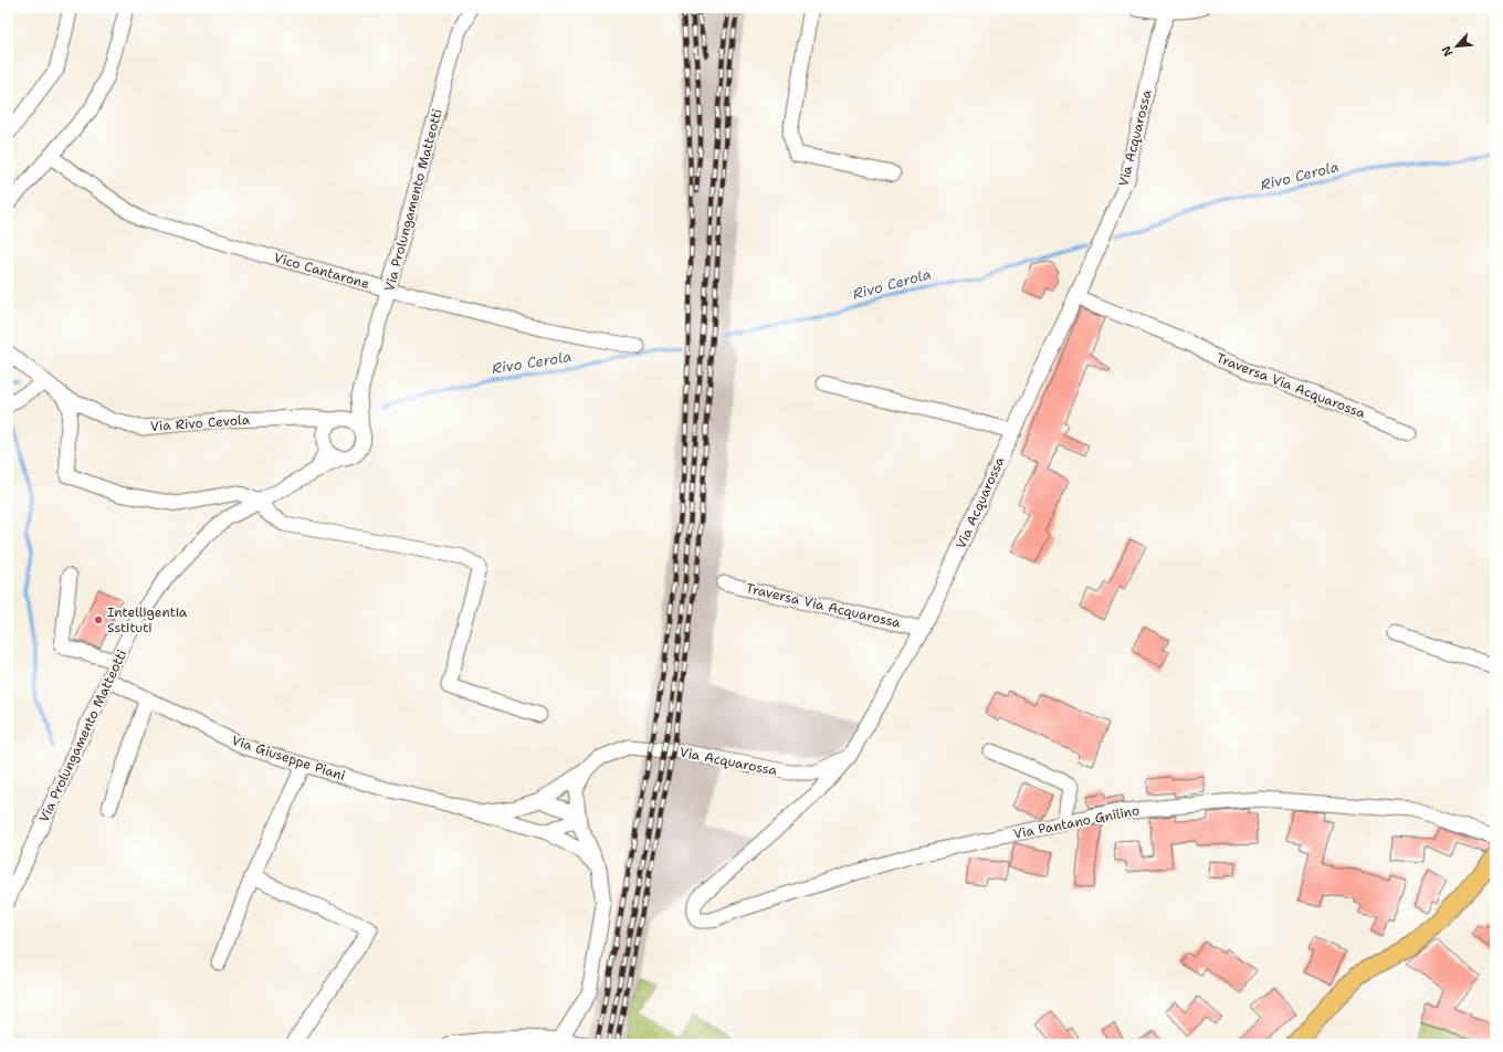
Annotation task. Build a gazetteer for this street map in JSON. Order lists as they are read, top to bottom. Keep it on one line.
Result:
{"streets":{"street":["Via Acquarossa","Via Prolungamento Matteotti","Vico Cantarone","Traversa Via Acquarossa","Via Rivo Cevola","Via Giuseppe Piani","Via Pantano Gnilino"]},"crossings":[["Via Acquarossa","Traversa Via Acquarossa"],["Via Acquarossa","Via Giuseppe Piani"],["Via Acquarossa","Via Pantano Gnilino"],["Via Prolungamento Matteotti","Vico Cantarone"],["Via Prolungamento Matteotti","Via Rivo Cevola"],["Via Prolungamento Matteotti","Via Giuseppe Piani"]],"water":["Rivo Cerola"],"places":["Intelligentia Sstituti"],"north":"bottom left"}
